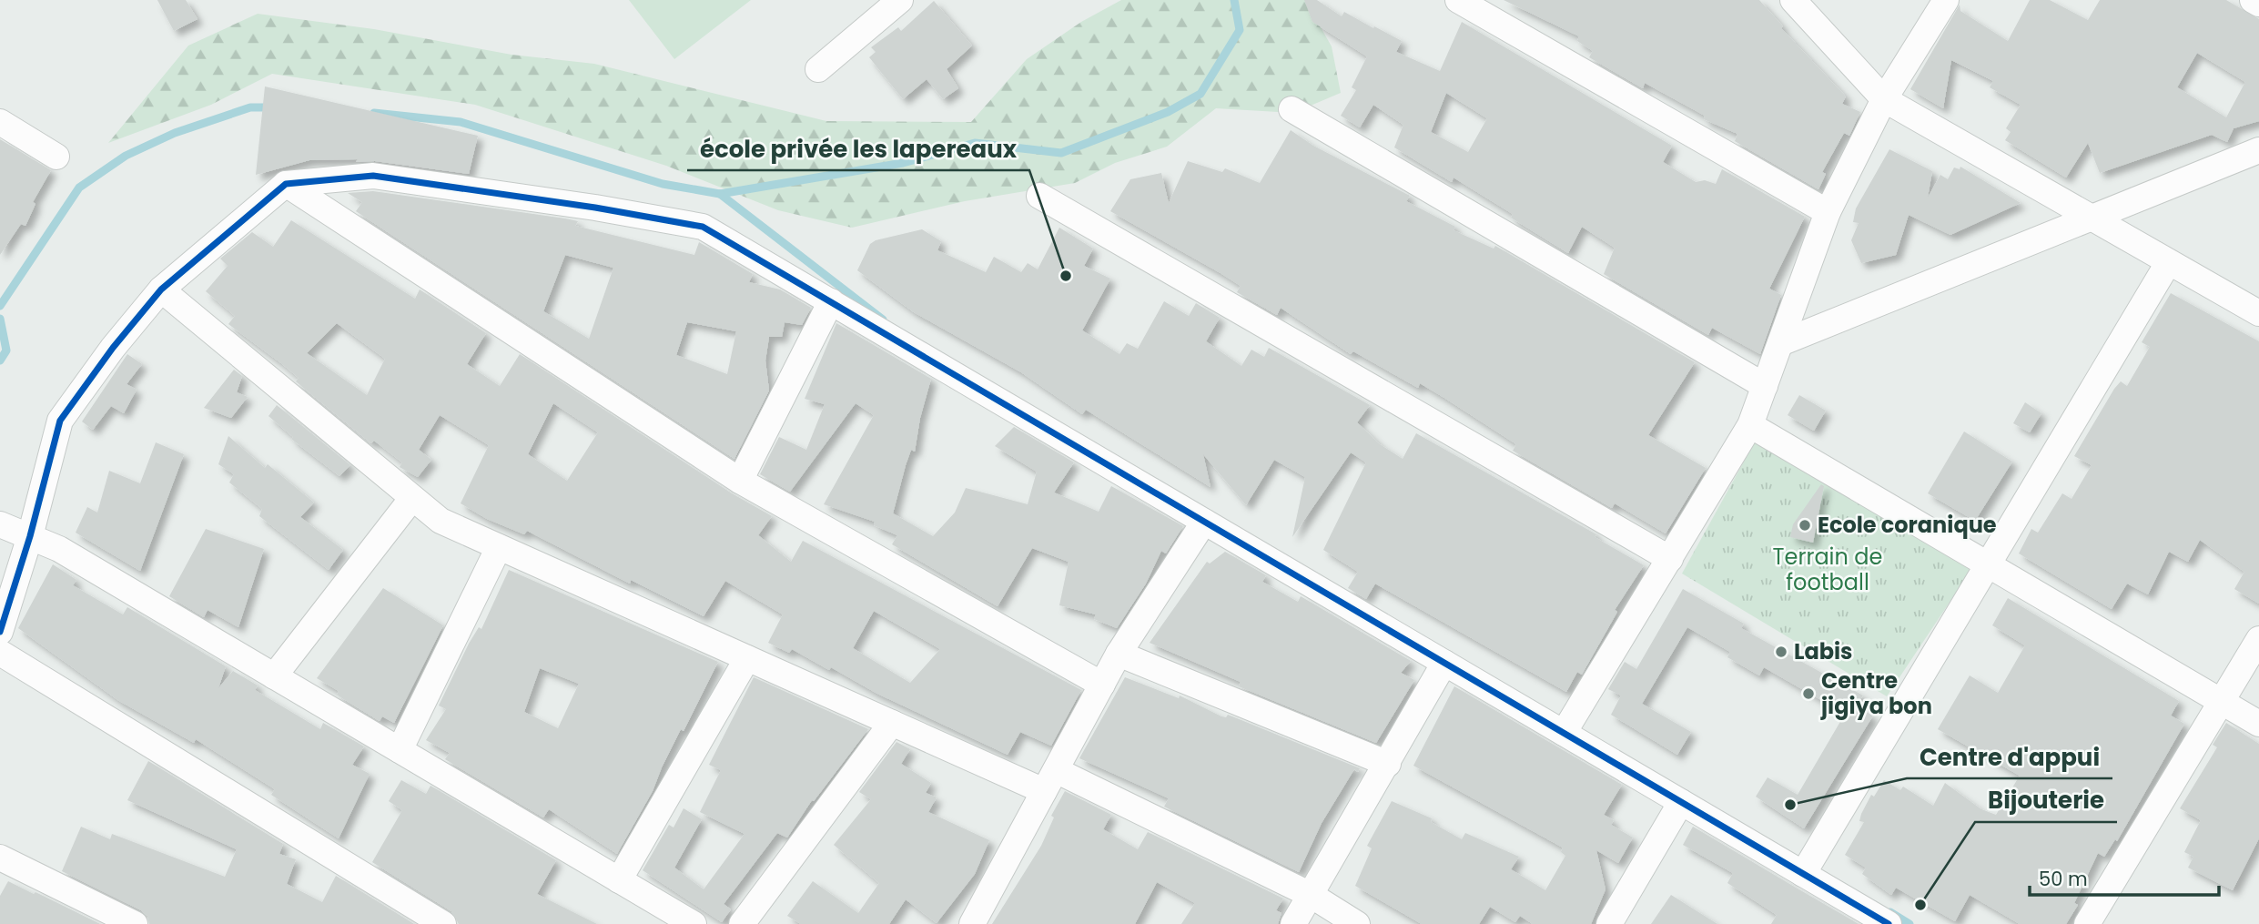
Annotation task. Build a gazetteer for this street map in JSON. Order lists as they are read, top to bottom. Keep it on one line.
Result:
{"parks":["Terrain de football"],"places":["école privée les lapereaux","Ecole coranique","Labis","Centre jigiya bon","Centre d'appui","Bijouterie"],"scale_bar":"50 m"}
